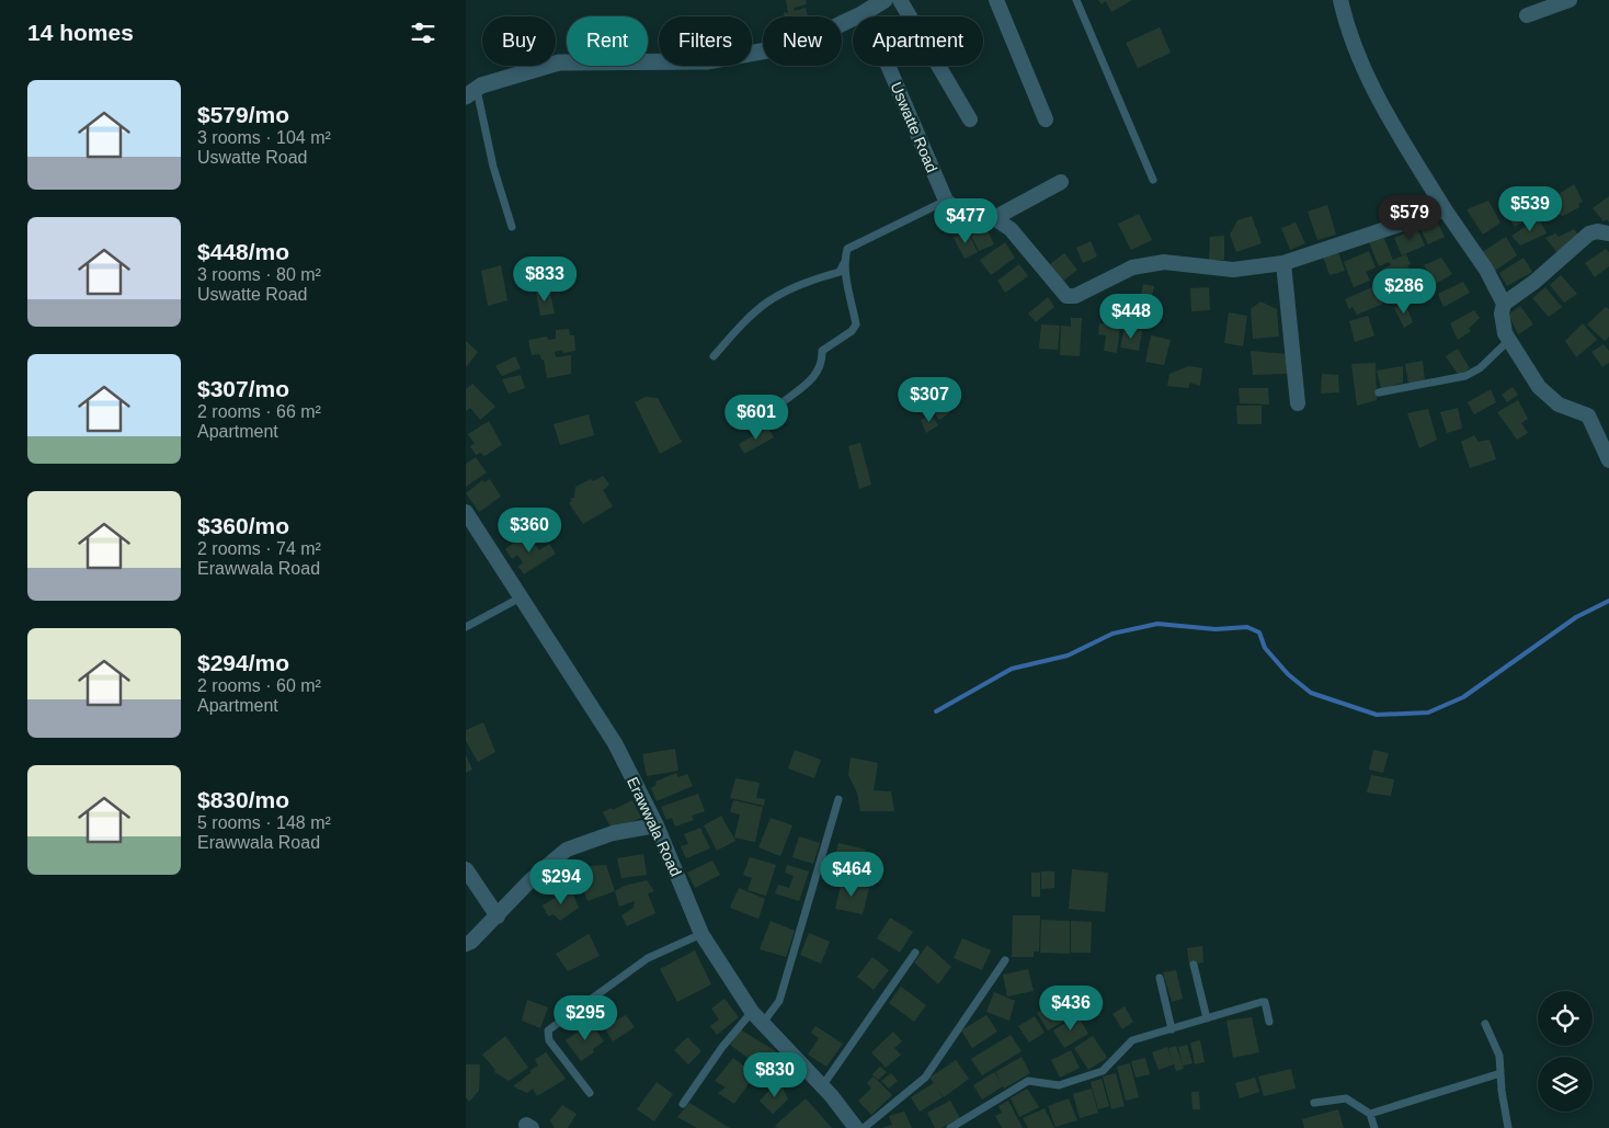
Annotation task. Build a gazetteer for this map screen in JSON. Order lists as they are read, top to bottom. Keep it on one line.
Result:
{"streets":{"street":["Uswatte Road","Erawwala Road"]},"page":{"heading":"14 homes","chip":["Buy","Rent","Filters","New","Apartment"],"list":[{"name":"$579/mo","note":"3 rooms · 104 m² · Uswatte Road"},{"name":"$448/mo","note":"3 rooms · 80 m² · Uswatte Road"},{"name":"$307/mo","note":"2 rooms · 66 m² · Apartment"},{"name":"$360/mo","note":"2 rooms · 74 m² · Erawwala Road"},{"name":"$294/mo","note":"2 rooms · 60 m² · Apartment"},{"name":"$830/mo","note":"5 rooms · 148 m² · Erawwala Road"}],"price":["$539","$579","$477","$833","$286","$448","$307","$601","$360","$464","$294","$436","$295","$830"]}}
